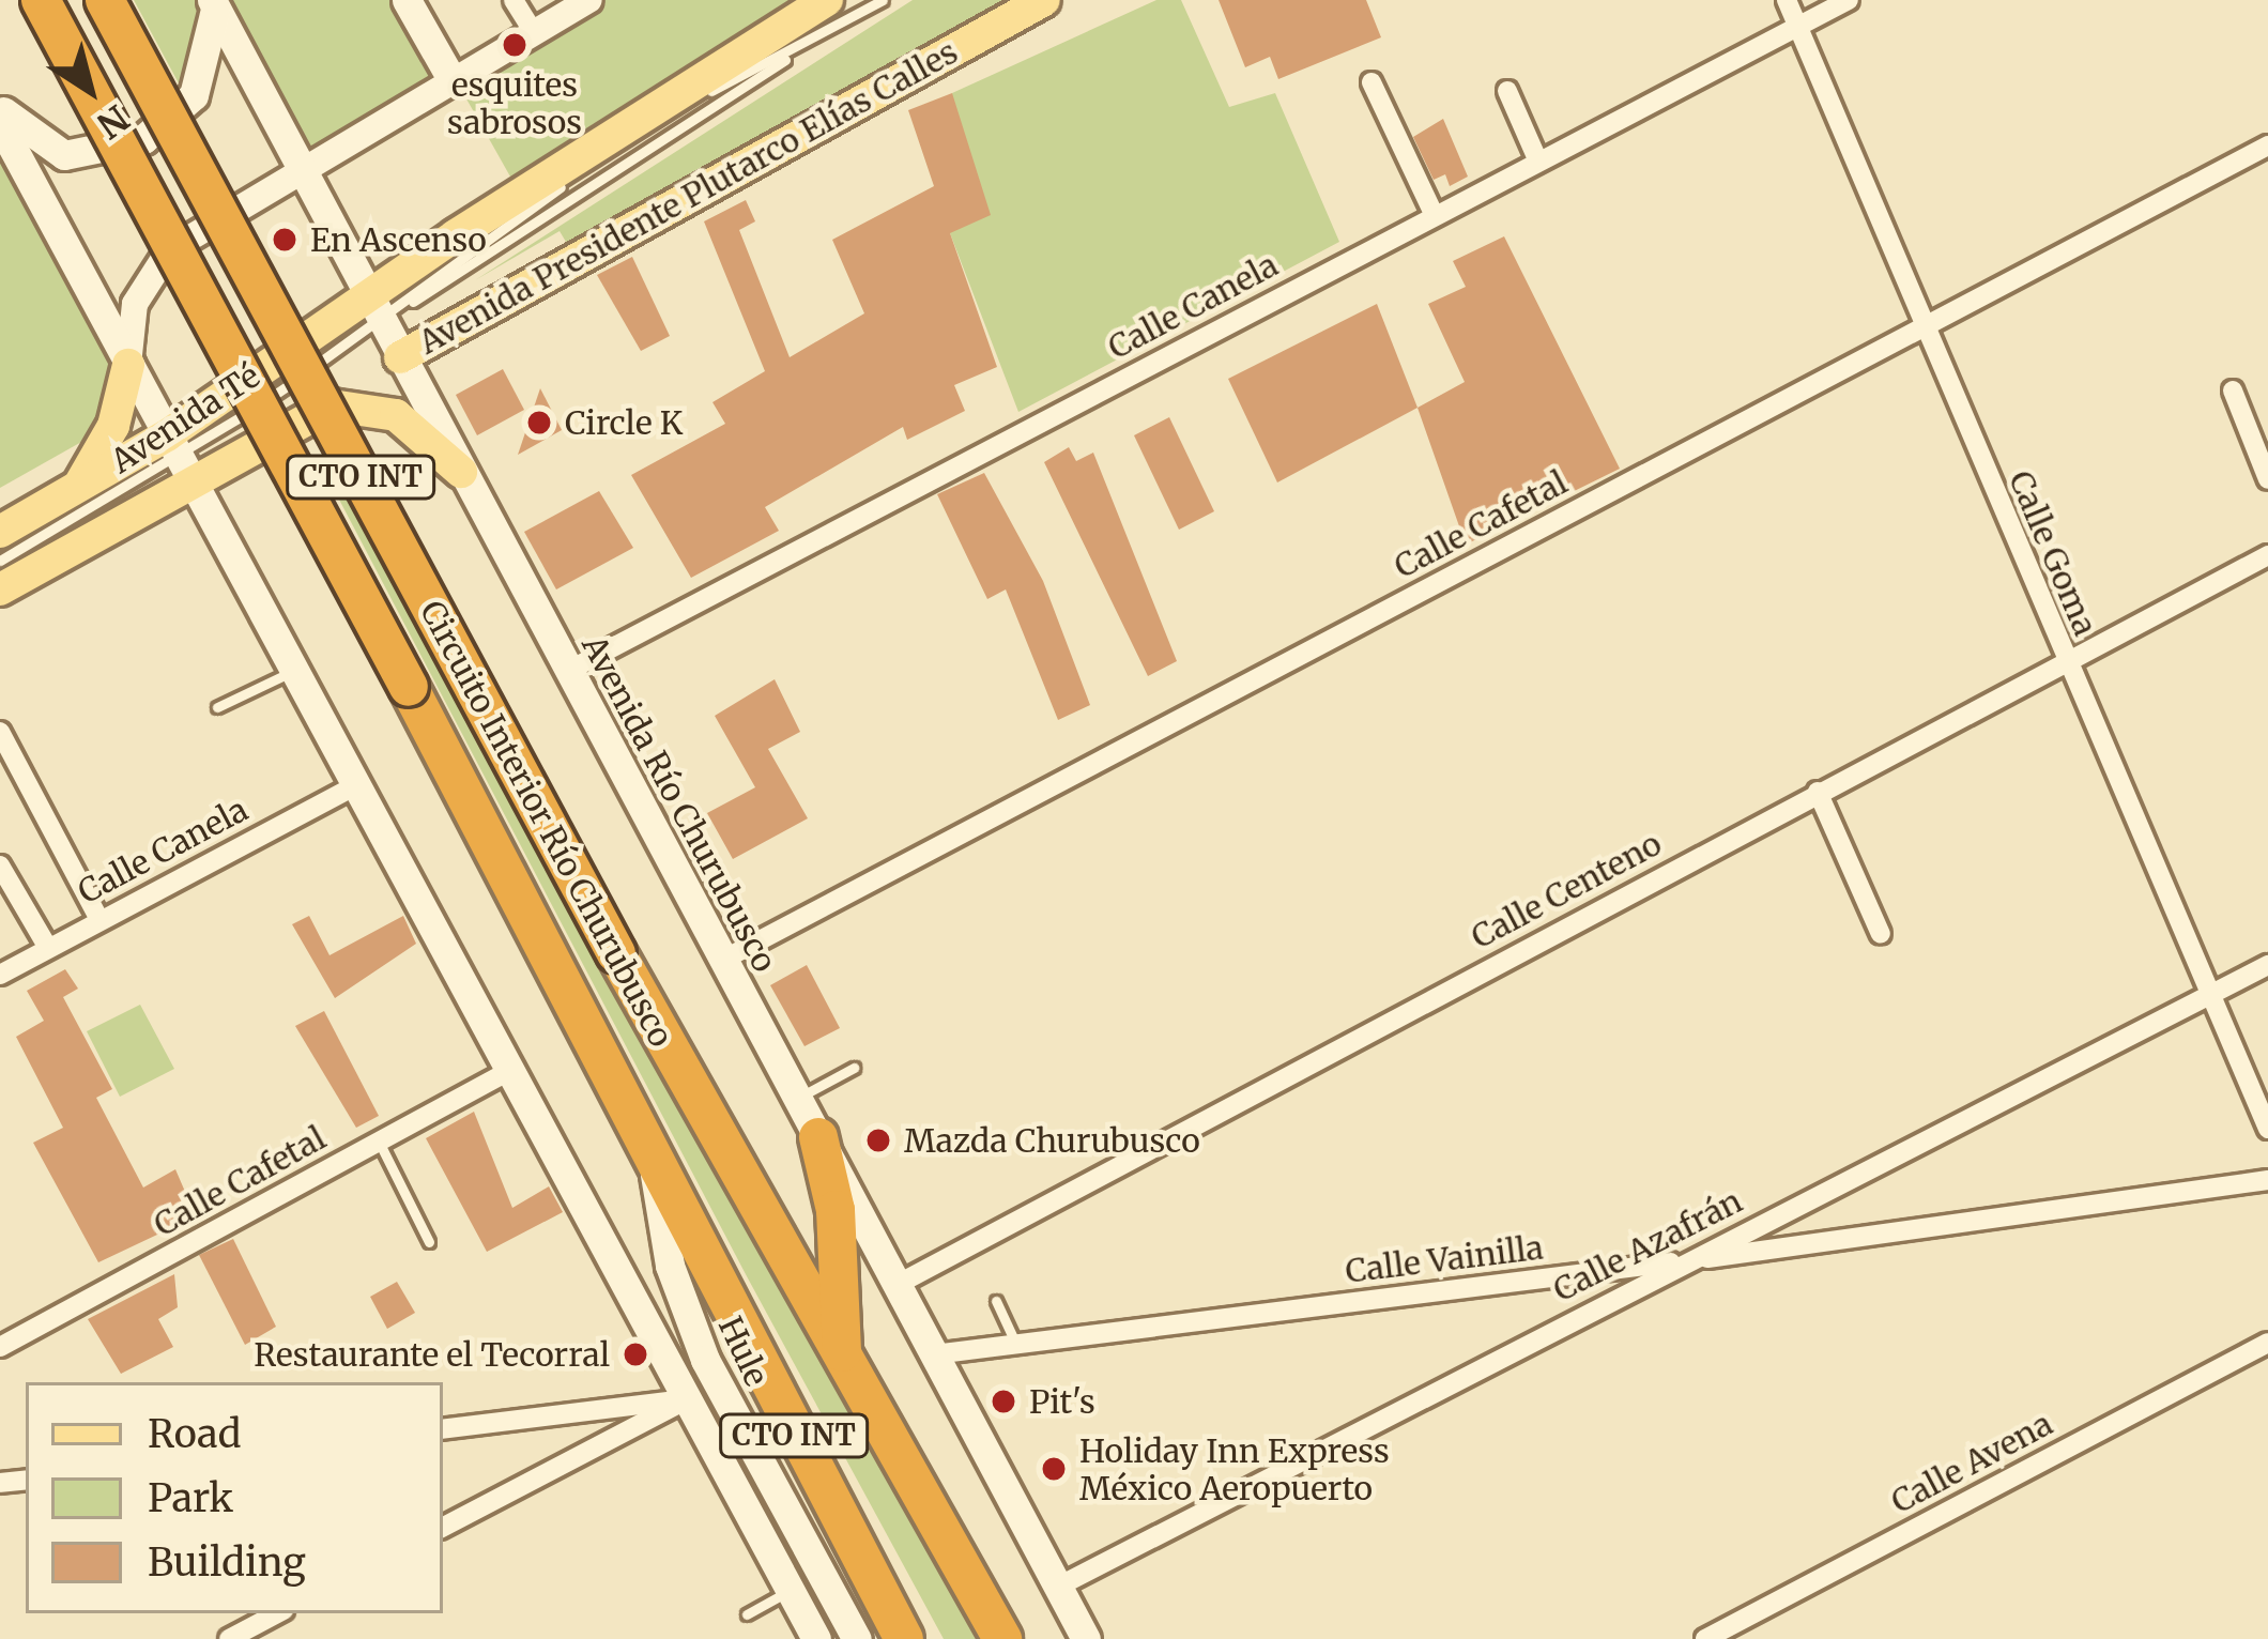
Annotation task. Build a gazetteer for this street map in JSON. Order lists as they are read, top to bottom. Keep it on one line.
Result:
{"streets":{"highway":["CTO INT","Circuito Interior Río Churubusco"],"main road":["Avenida Presidente Plutarco Elías Calles","Avenida Té","Avenida Río Churubusco","Hule"],"street":["Calle Canela","Calle Cafetal","Calle Goma","Calle Centeno","Calle Azafrán","Calle Vainilla","Calle Avena"]},"crossings":[["Avenida Presidente Plutarco Elías Calles","Avenida Río Churubusco"],["Calle Canela","CTO INT"],["Calle Canela","Calle Goma"],["Calle Canela","Avenida Río Churubusco"],["Avenida Té","CTO INT"],["Avenida Té","Avenida Río Churubusco"],["CTO INT","Calle Cafetal"],["Calle Cafetal","Calle Goma"],["Calle Cafetal","Avenida Río Churubusco"],["Calle Goma","Calle Centeno"],["Calle Goma","Calle Azafrán"],["Avenida Río Churubusco","Calle Centeno"],["Avenida Río Churubusco","Calle Azafrán"],["Avenida Río Churubusco","Calle Vainilla"],["Circuito Interior Río Churubusco","Hule"],["Calle Azafrán","Calle Vainilla"]],"places":["esquites sabrosos","En Ascenso","Circle K","Mazda Churubusco","Restaurante el Tecorral","Pit's","Holiday Inn Express México Aeropuerto"],"legend":["Road","Park","Building"],"north":"bottom right"}
